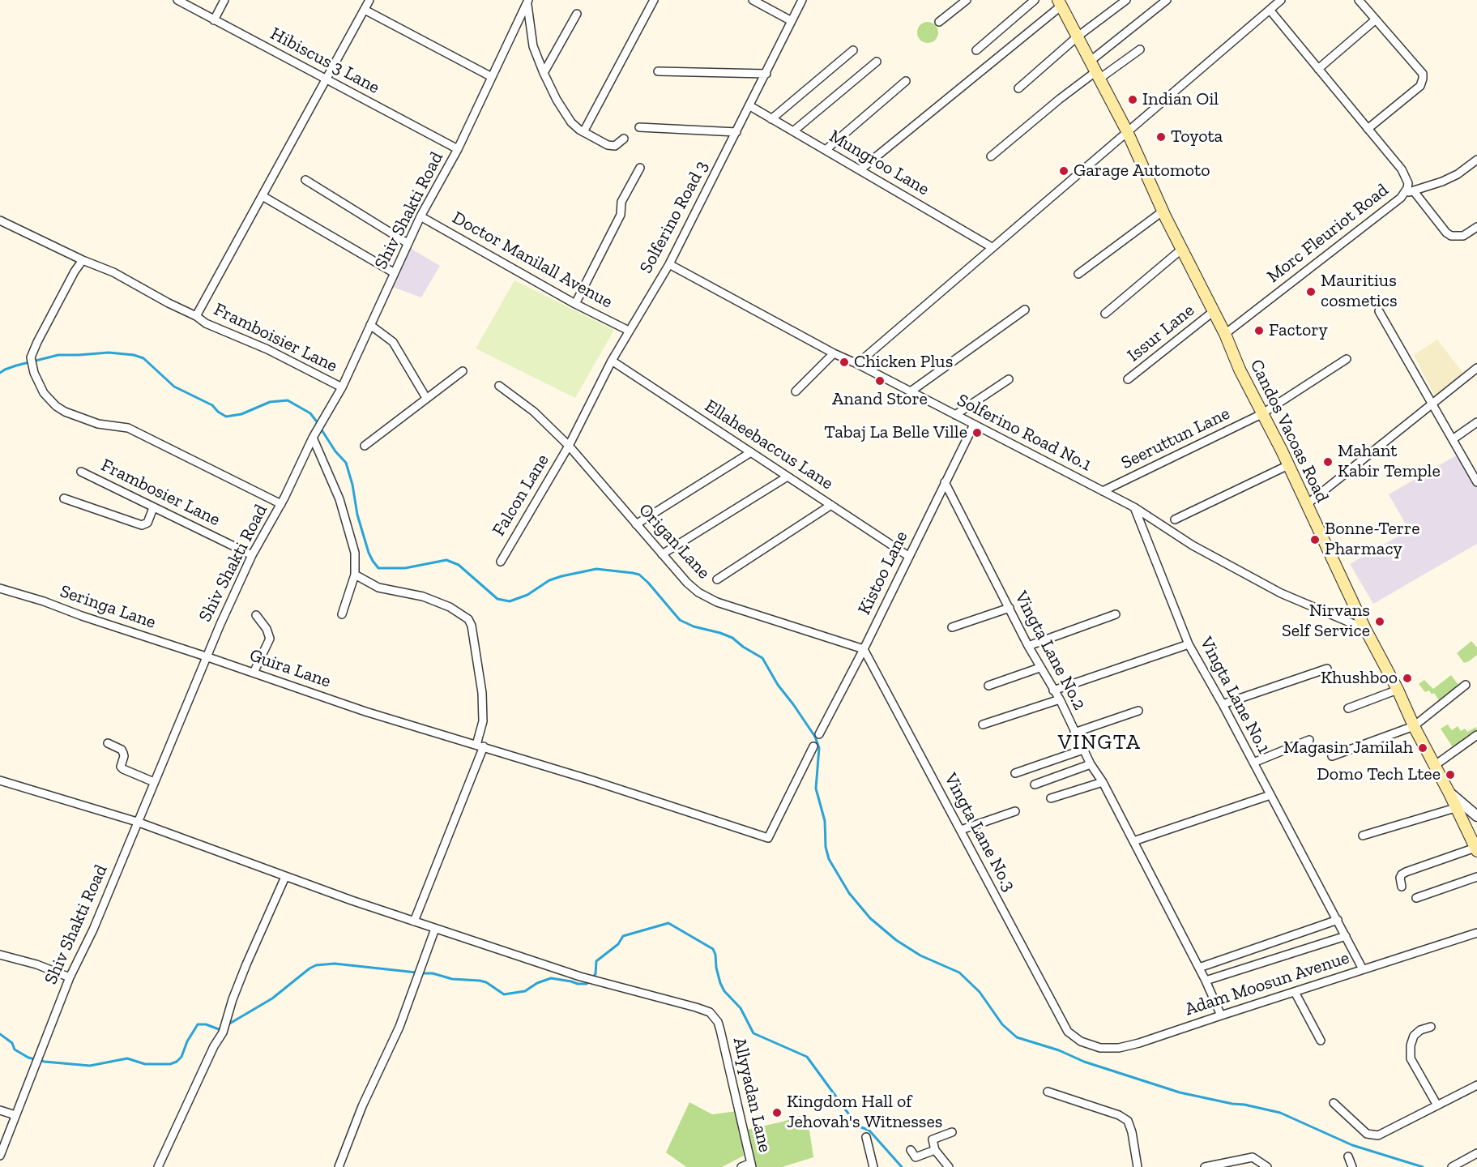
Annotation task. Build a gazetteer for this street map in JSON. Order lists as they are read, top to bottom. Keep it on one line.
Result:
{"streets":{"main road":["Candos Vacoas Road"],"street":["Hibiscus 3 Lane","Mungroo Lane","Shiv Shakti Road","Solferino Road 3","Morc Fleuriot Road","Doctor Manilall Avenue","Issur Lane","Framboisier Lane","Solferino Road No.1","Seeruttun Lane","Ellaheebaccus Lane","Frambosier Lane","Falcon Lane","Origan Lane","Kistoo Lane","Seringa Lane","Vingta Lane No.2","Guira Lane","Vingta Lane No.1","Vingta Lane No.3","Adam Moosun Avenue","Allyyadan Lane"]},"crossings":[["Hibiscus 3 Lane","Shiv Shakti Road"],["Mungroo Lane","Solferino Road 3"],["Shiv Shakti Road","Doctor Manilall Avenue"],["Shiv Shakti Road","Framboisier Lane"],["Shiv Shakti Road","Frambosier Lane"],["Shiv Shakti Road","Seringa Lane"],["Shiv Shakti Road","Guira Lane"],["Solferino Road 3","Doctor Manilall Avenue"],["Solferino Road 3","Solferino Road No.1"],["Solferino Road 3","Ellaheebaccus Lane"],["Solferino Road 3","Falcon Lane"],["Solferino Road 3","Origan Lane"],["Morc Fleuriot Road","Candos Vacoas Road"],["Issur Lane","Candos Vacoas Road"],["Candos Vacoas Road","Solferino Road No.1"],["Candos Vacoas Road","Seeruttun Lane"],["Solferino Road No.1","Seeruttun Lane"],["Solferino Road No.1","Kistoo Lane"],["Solferino Road No.1","Vingta Lane No.1"],["Ellaheebaccus Lane","Kistoo Lane"],["Falcon Lane","Origan Lane"],["Origan Lane","Kistoo Lane"],["Origan Lane","Vingta Lane No.3"],["Kistoo Lane","Vingta Lane No.2"],["Kistoo Lane","Vingta Lane No.3"],["Seringa Lane","Guira Lane"],["Vingta Lane No.2","Adam Moosun Avenue"],["Vingta Lane No.1","Adam Moosun Avenue"],["Vingta Lane No.3","Adam Moosun Avenue"]],"districts":["VINGTA"],"places":["Indian Oil","Toyota","Garage Automoto","Mauritius cosmetics","Factory","Chicken Plus","Anand Store","Tabaj La Belle Ville","Mahant Kabir Temple","Bonne-Terre Pharmacy","Nirvans Self Service","Khushboo","Magasin Jamilah","Domo Tech Ltee","Kingdom Hall of Jehovah's Witnesses"]}
